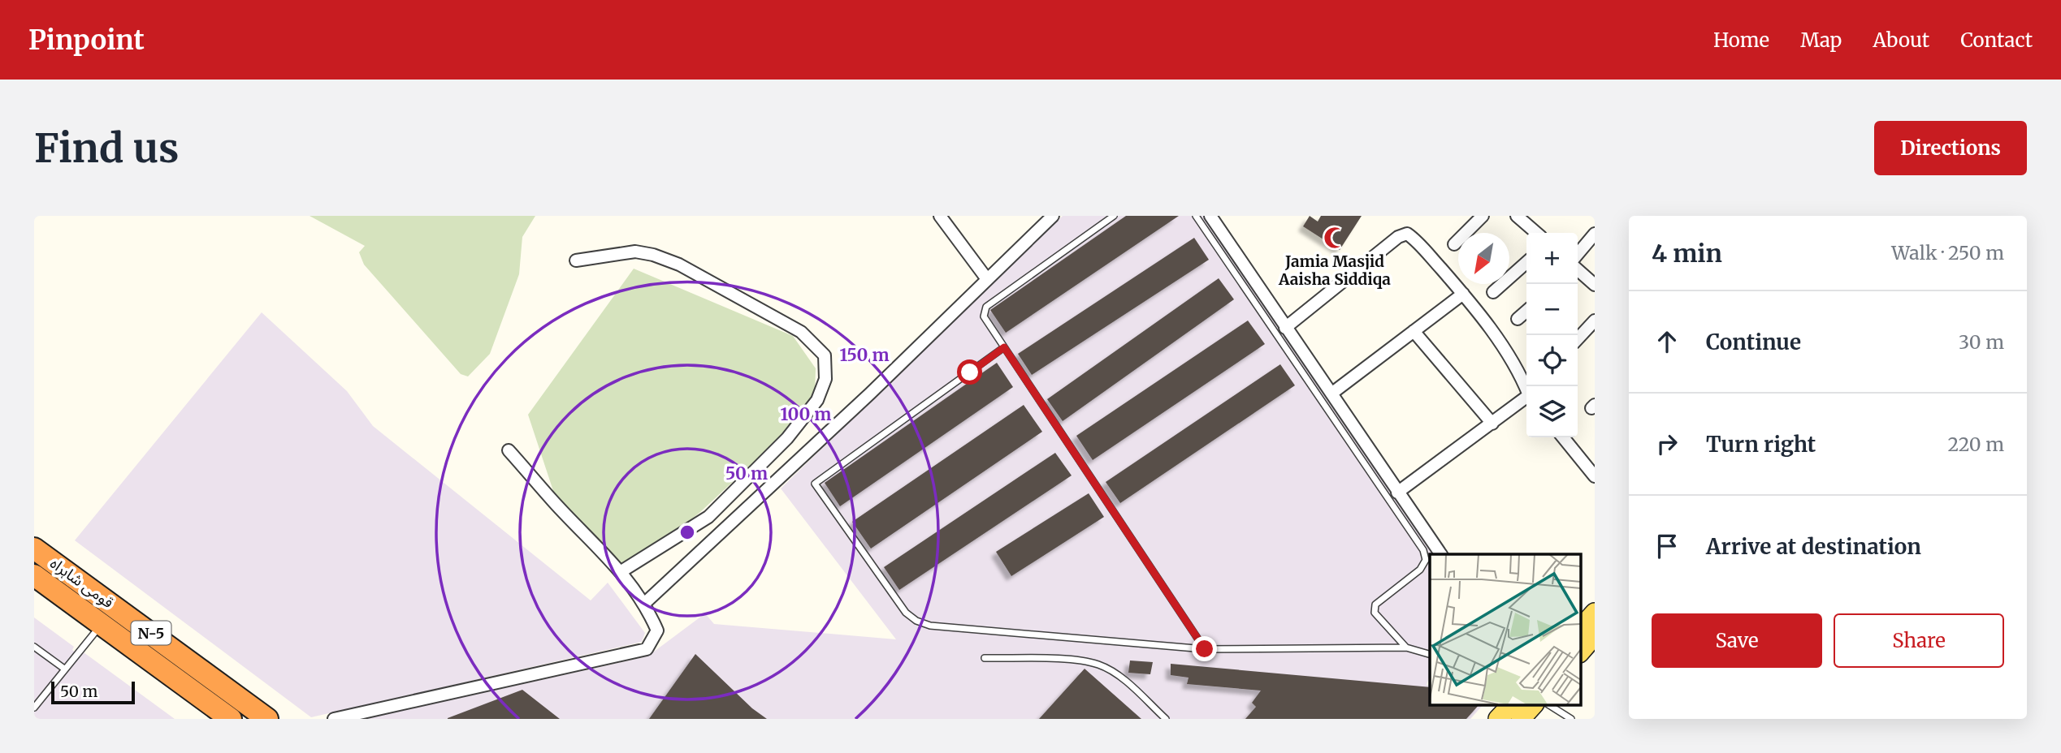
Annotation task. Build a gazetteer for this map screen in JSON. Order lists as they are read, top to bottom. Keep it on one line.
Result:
{"streets":{"highway":["قومی شاہراہ","N-5"]},"places":{"mosque":["Jamia Masjid Aaisha Siddiqa"]},"scale_bar":"50 m","north":"bottom left","page":{"header":"Pinpoint","nav":["Home","Map","About","Contact"],"buttons":["Directions",["Save","Share"]],"title":"Find us","heading":["4 min","Walk · 250 m"],"map_buttons":["+","−"],"list":[["Continue","30 m"],["Turn right","220 m"],"Arrive at destination"],"scale":"50 m"},"rings":["150 m","100 m","50 m"]}
